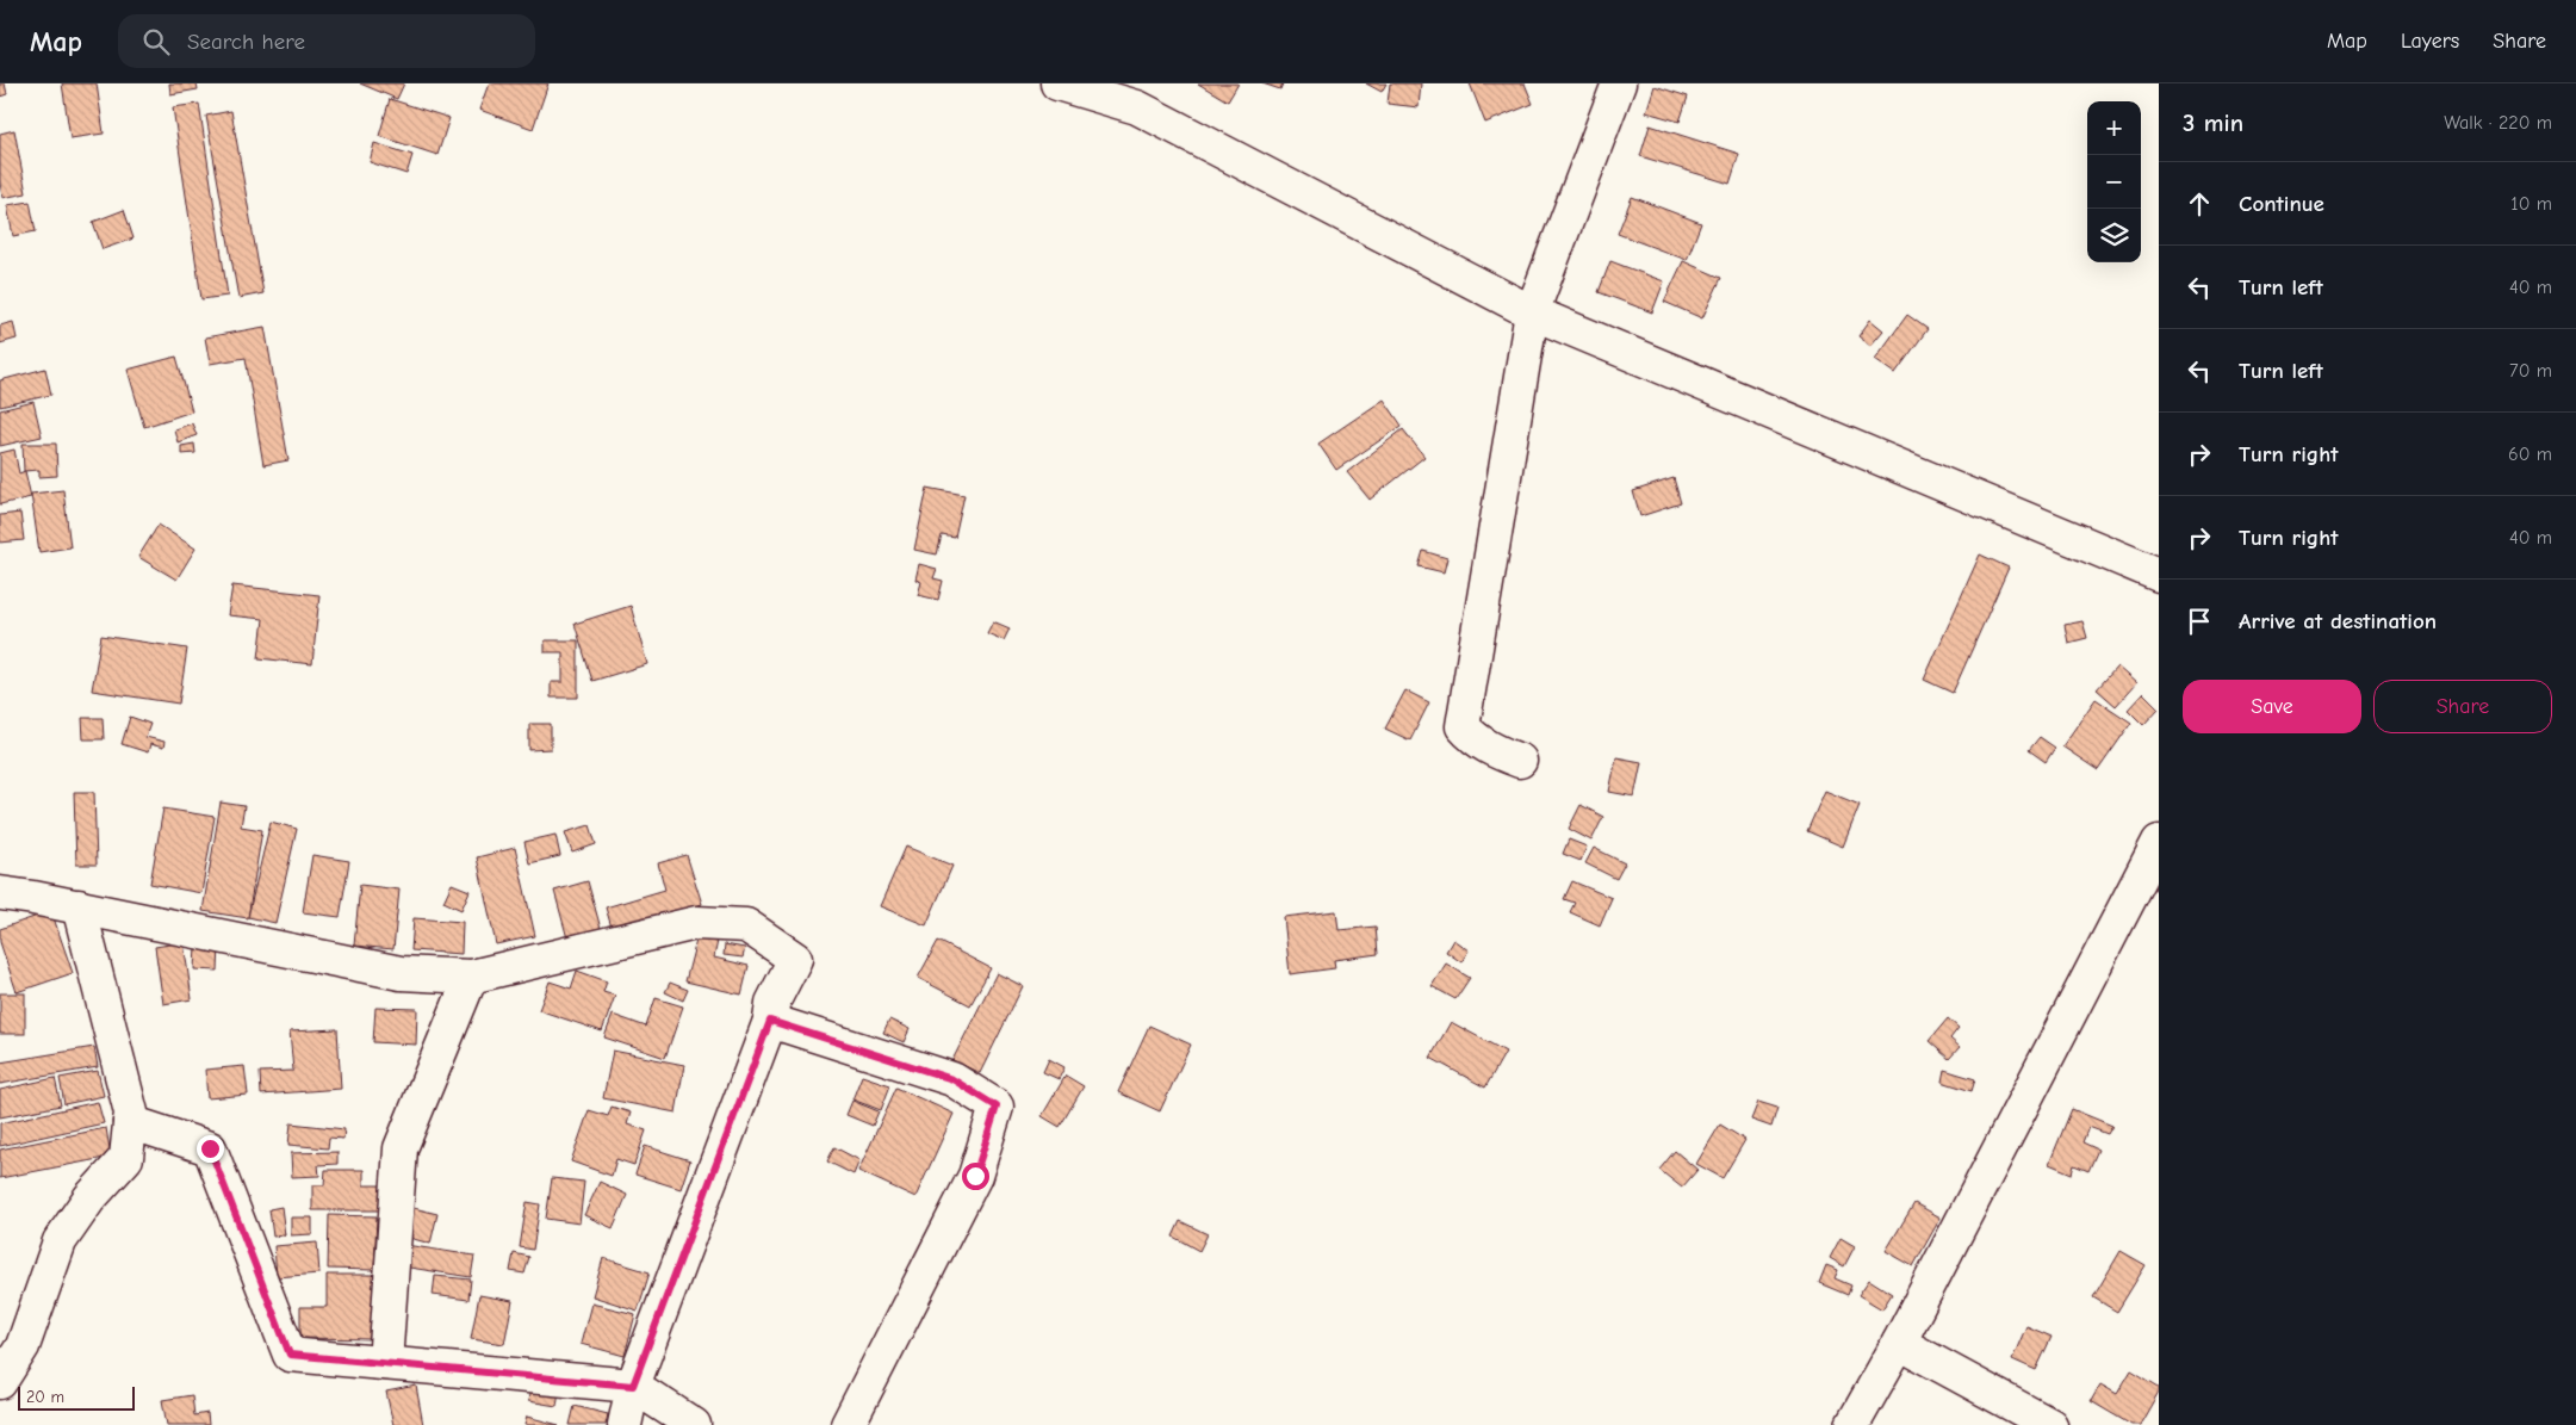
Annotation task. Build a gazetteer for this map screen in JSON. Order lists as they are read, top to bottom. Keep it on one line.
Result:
{"scale_bar":"20 m","page":{"header":"Map","search":"Search here","nav":["Map","Layers","Share"],"heading":["3 min","Walk · 220 m"],"map_buttons":["+","−"],"list":[["Continue","10 m"],["Turn left","40 m"],["Turn left","70 m"],["Turn right","60 m"],["Turn right","40 m"],"Arrive at destination"],"buttons":["Save","Share"],"scale":"20 m"}}
